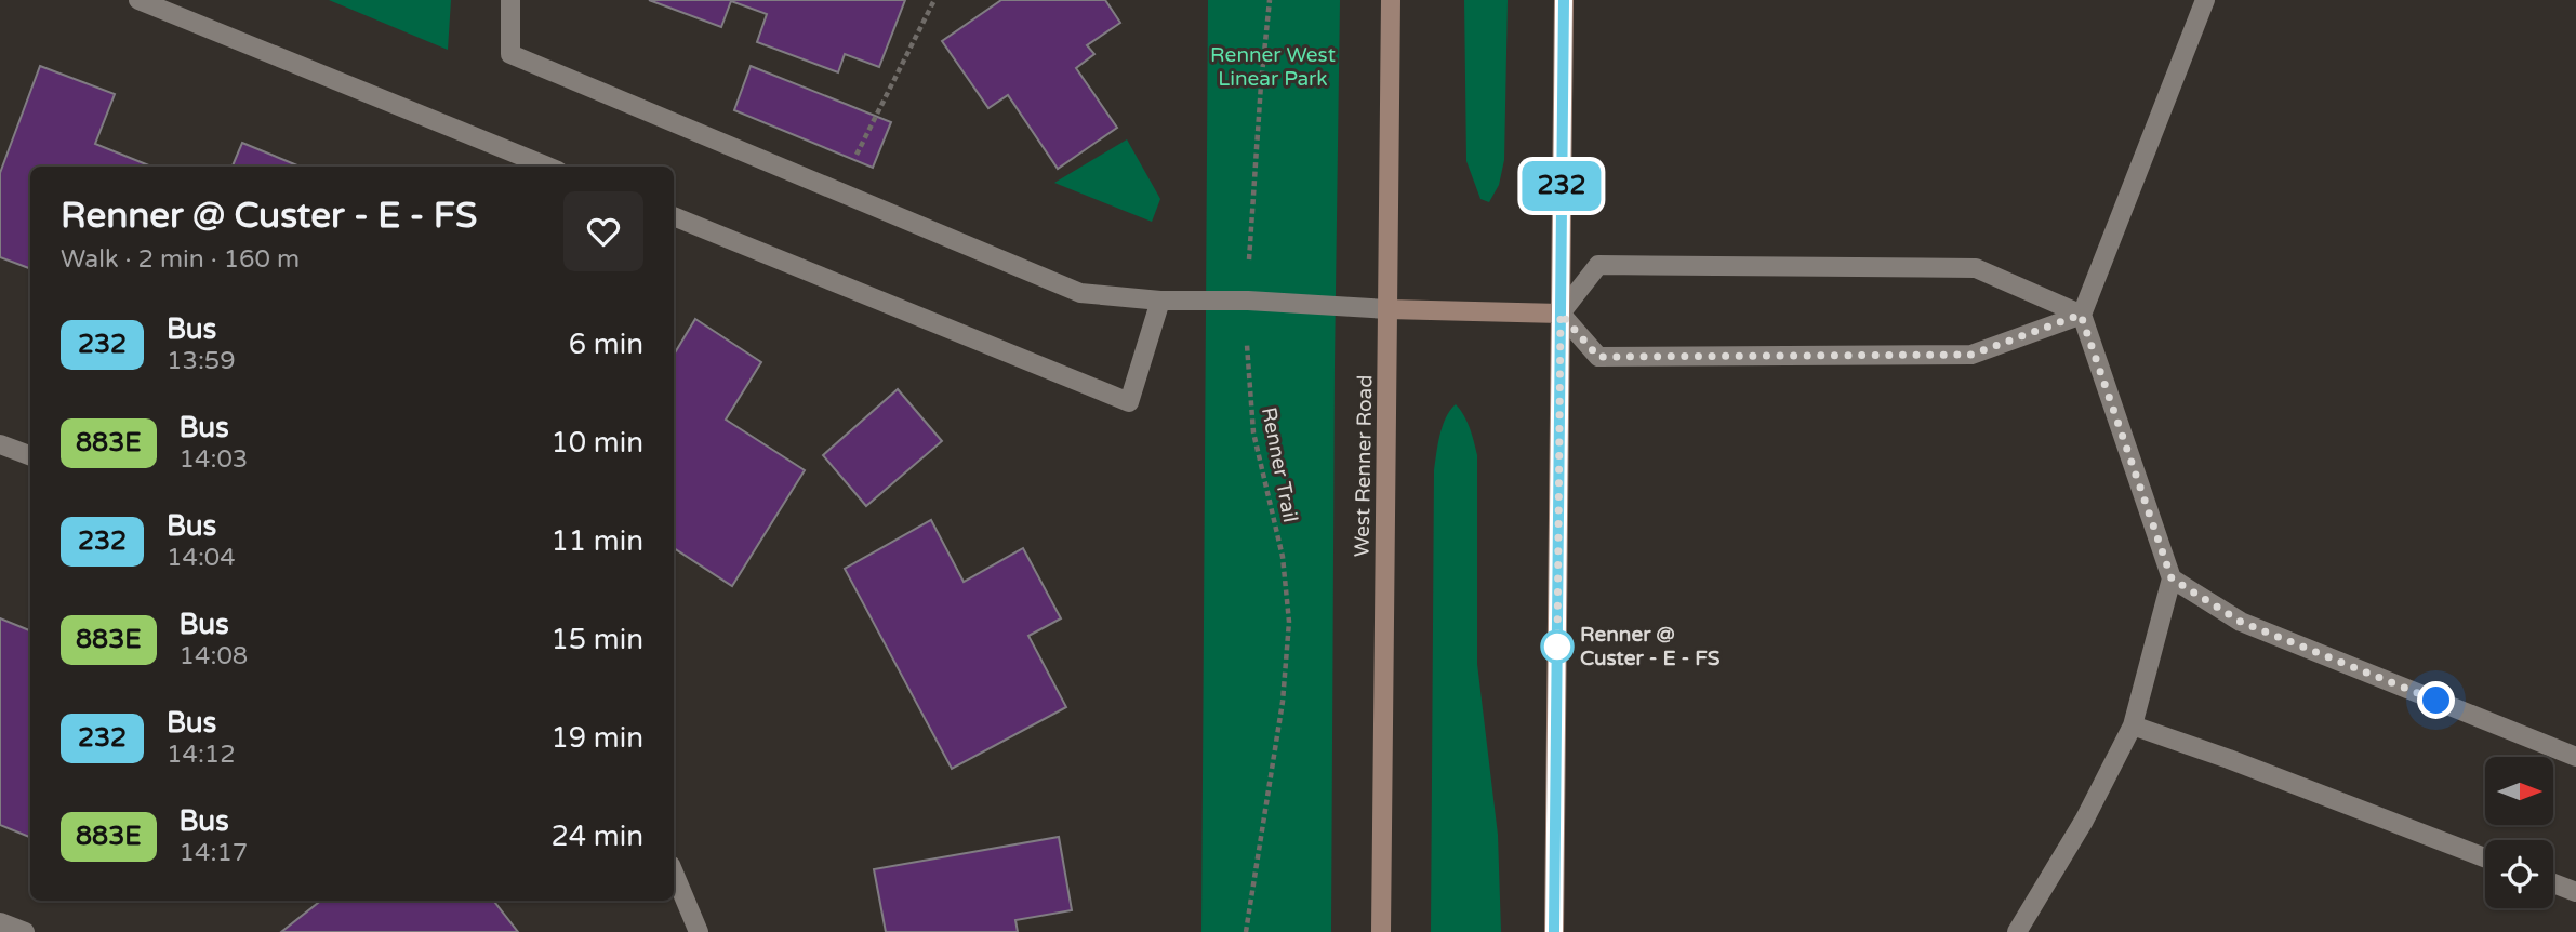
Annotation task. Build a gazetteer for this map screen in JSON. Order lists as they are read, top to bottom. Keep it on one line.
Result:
{"streets":{"main road":["West Renner Road"],"path":["Renner Trail"]},"parks":["Renner West Linear Park"],"places":["Renner @ Custer - E - FS"],"lines":["bus line 232"],"north":"right","page":{"on_map":"232","heading":["Renner @ Custer - E - FS","Walk · 2 min · 160 m"],"list":[{"mark":"232","name":"Bus","note":"13:59","value":"6 min"},{"mark":"883E","name":"Bus","note":"14:03","value":"10 min"},{"mark":"232","name":"Bus","note":"14:04","value":"11 min"},{"mark":"883E","name":"Bus","note":"14:08","value":"15 min"},{"mark":"232","name":"Bus","note":"14:12","value":"19 min"},{"mark":"883E","name":"Bus","note":"14:17","value":"24 min"}]}}
